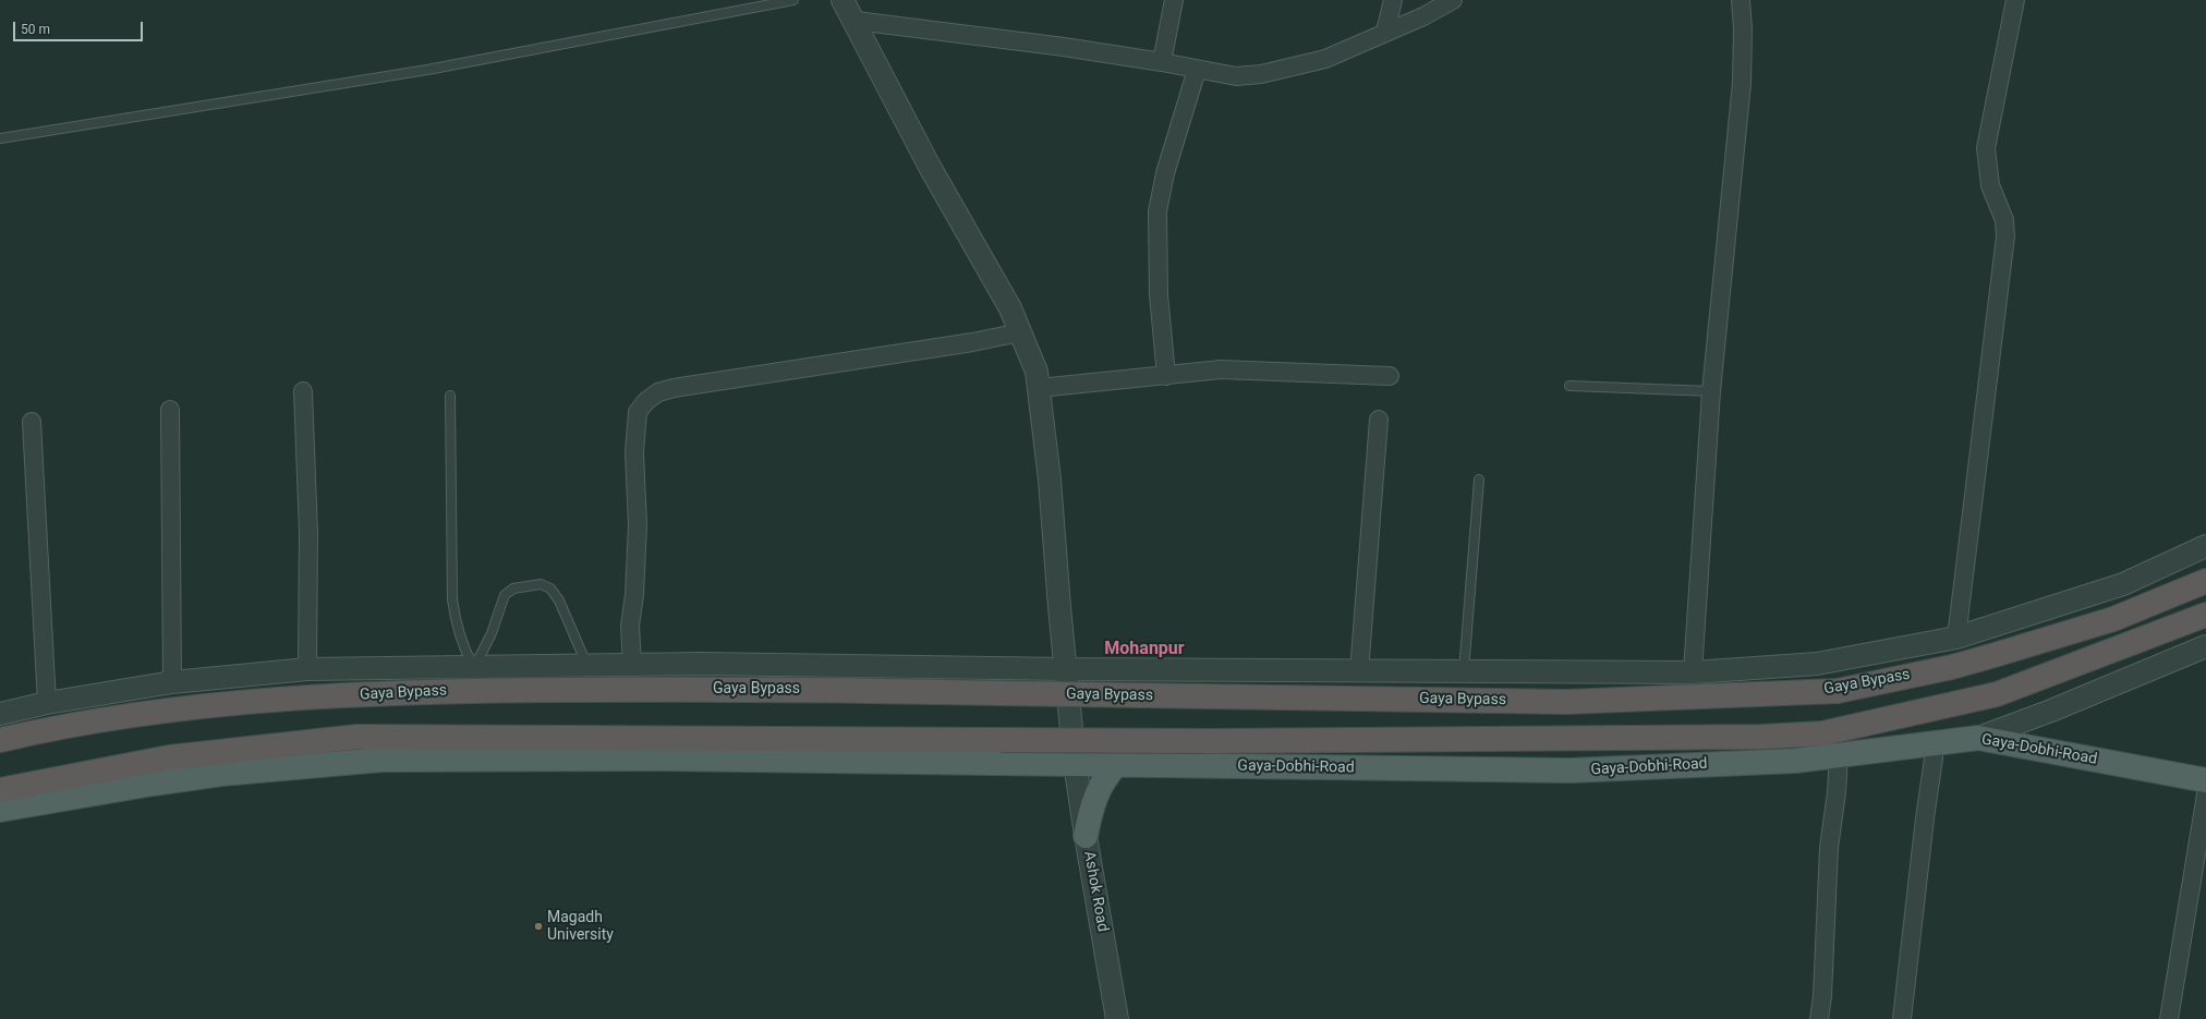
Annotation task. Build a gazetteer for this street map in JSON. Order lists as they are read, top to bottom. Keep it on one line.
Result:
{"streets":{"highway":["Gaya Bypass"],"main road":["Gaya-Dobhi-Road"],"street":["Ashok Road"]},"crossings":[["Gaya-Dobhi-Road","Ashok Road"]],"districts":["Mohanpur"],"places":["Magadh University"],"scale_bar":"50 m"}
